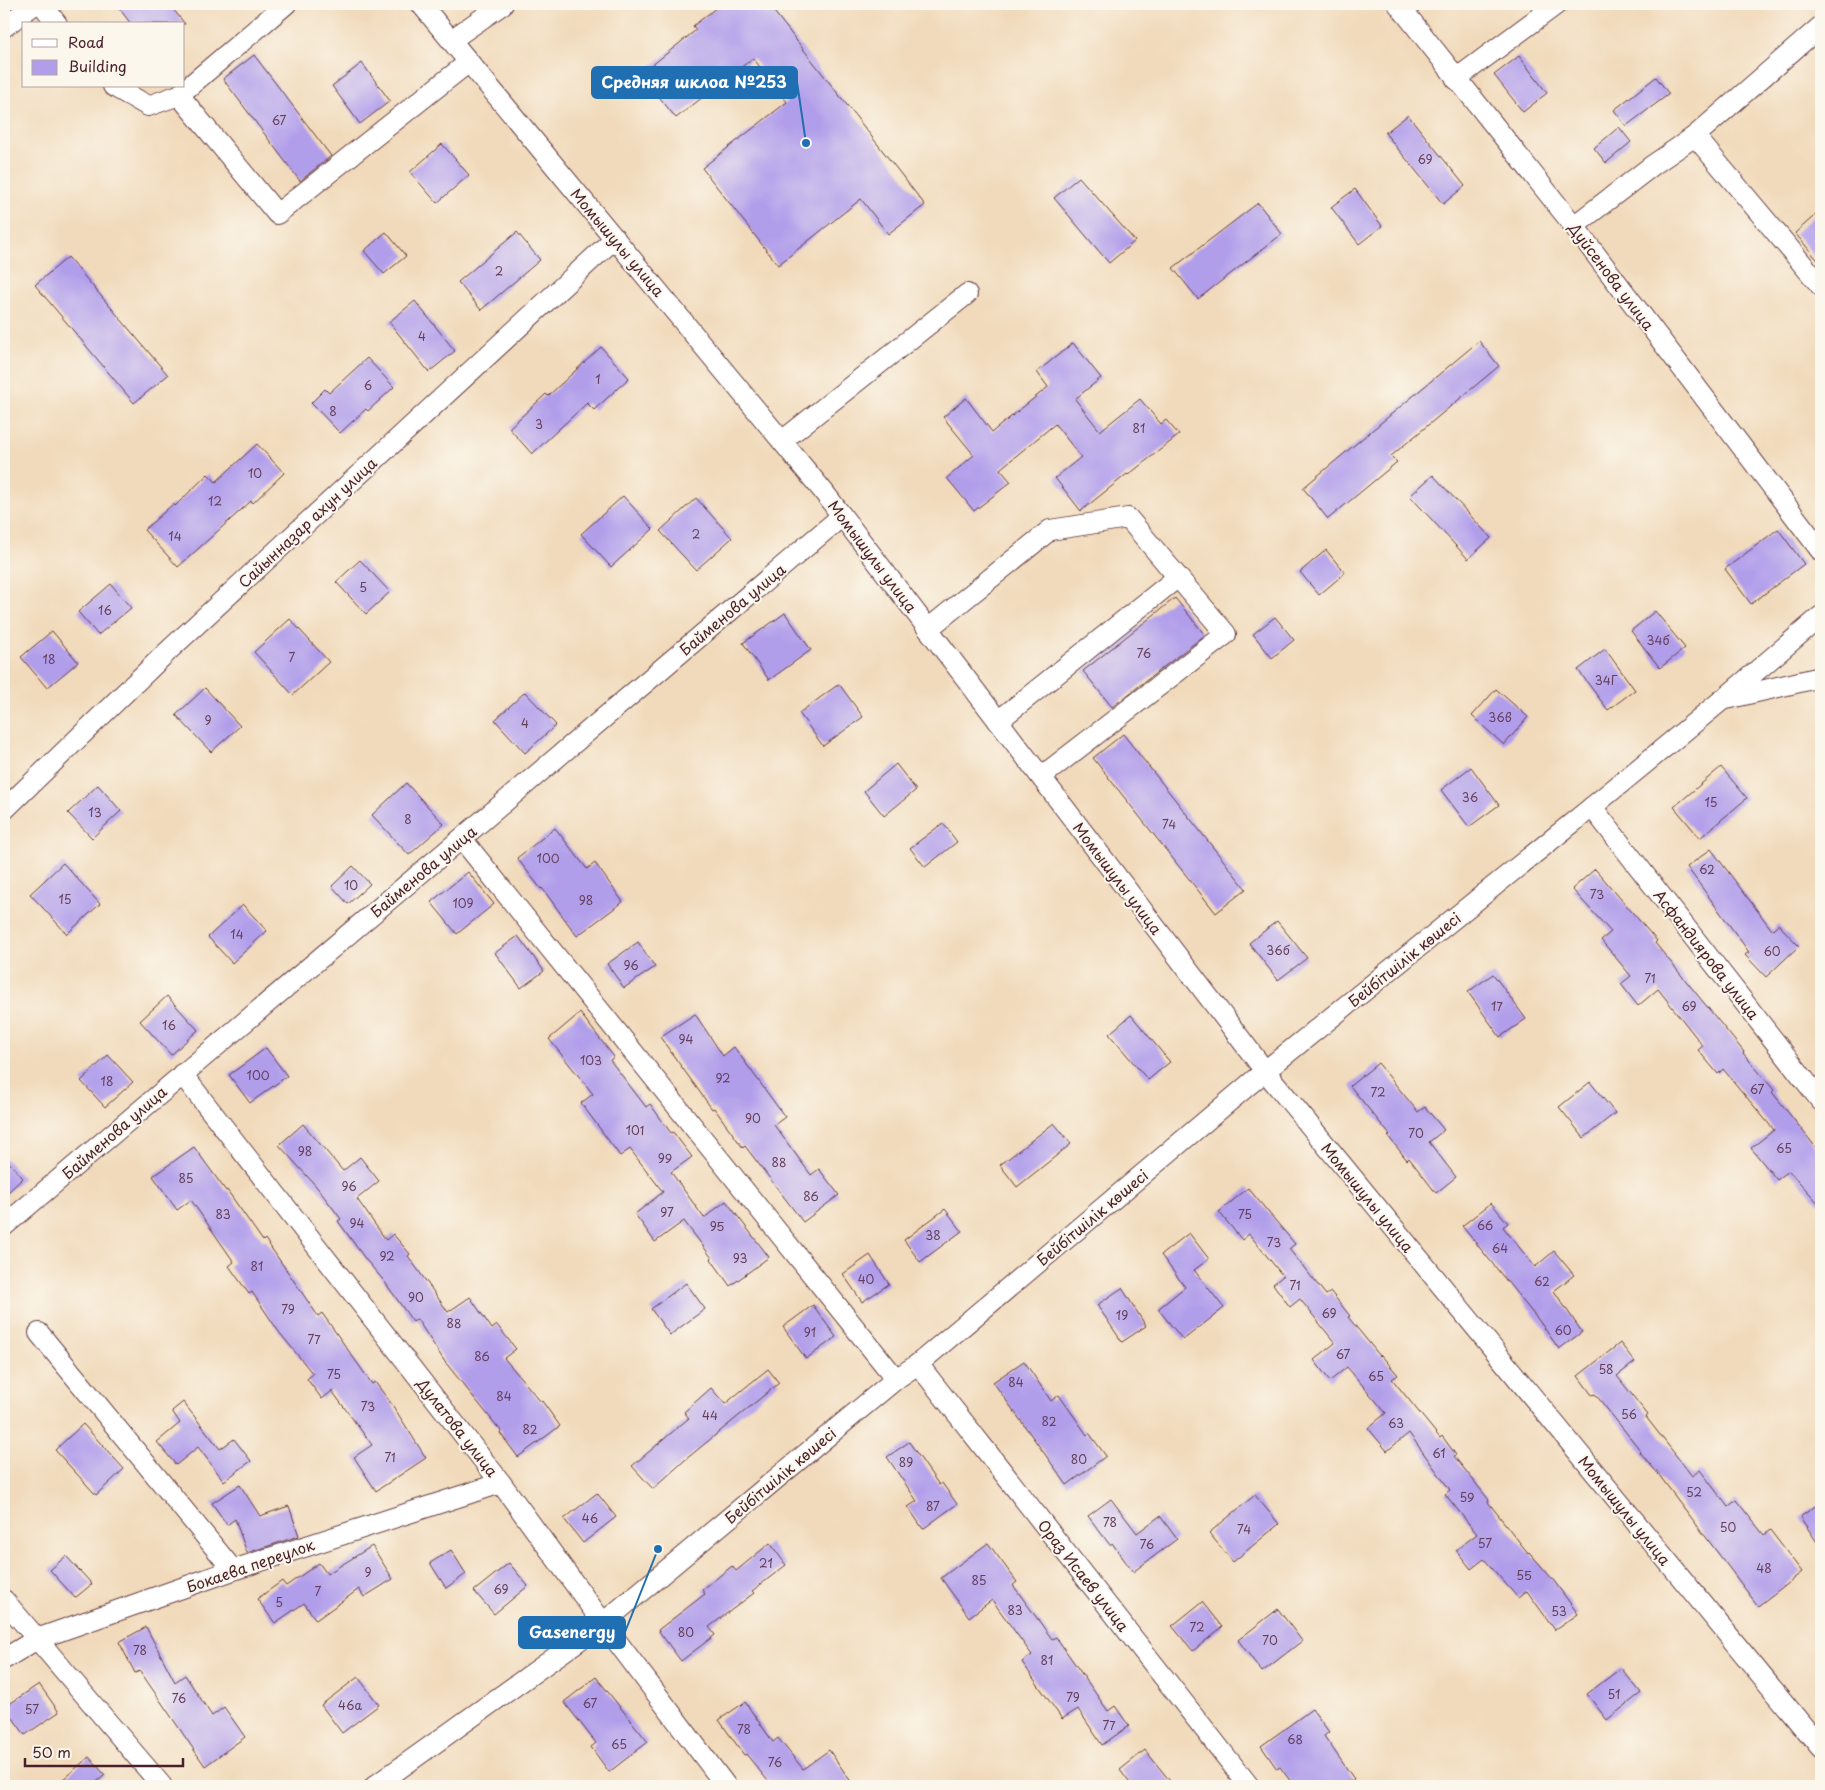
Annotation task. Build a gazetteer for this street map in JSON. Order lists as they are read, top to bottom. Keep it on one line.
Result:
{"streets":{"street":["Момышулы улица","Дуйсенова улица","Сайынназар ахун улица","Байменова улица","Асфандиярова улица","Бейбітшілік көшесі","Дулатова улица","Бокаева переулок","Ораз Исаев улица"]},"crossings":[["Момышулы улица","Сайынназар ахун улица"],["Момышулы улица","Байменова улица"],["Момышулы улица","Бейбітшілік көшесі"],["Байменова улица","Дулатова улица"],["Асфандиярова улица","Бейбітшілік көшесі"],["Бейбітшілік көшесі","Дулатова улица"],["Бейбітшілік көшесі","Ораз Исаев улица"],["Дулатова улица","Бокаева переулок"]],"places":["Средняя шклоа №253","Gasenergy"],"house_numbers":["67","69","2","4","1","6","8","3","81","10","12","2","14","5","16","34б","76","7","18","34Г","36в","9","4","36","15","13","8","74","100","62","10","73","15","98","109","14","36б","60","96","71","17","69","16","94","103","100","92","18","67","72","90","101","70","65","98","99","88","85","96","86","97","83","75","94","66","95","38","73","64","92","93","81","40","62","71","90","79","69","19","88","60","91","77","67","86","58","75","65","84","84","73","56","44","82","63","82","61","71","80","89","52","59","87","46","78","50","74","57","76","21","48","9","55","85","69","7","5","83","53","72","80","70","78","81","51","79","76","67","46а","57","77","78","68","65","76"],"legend":["Road","Building"],"scale_bar":"50 m"}
